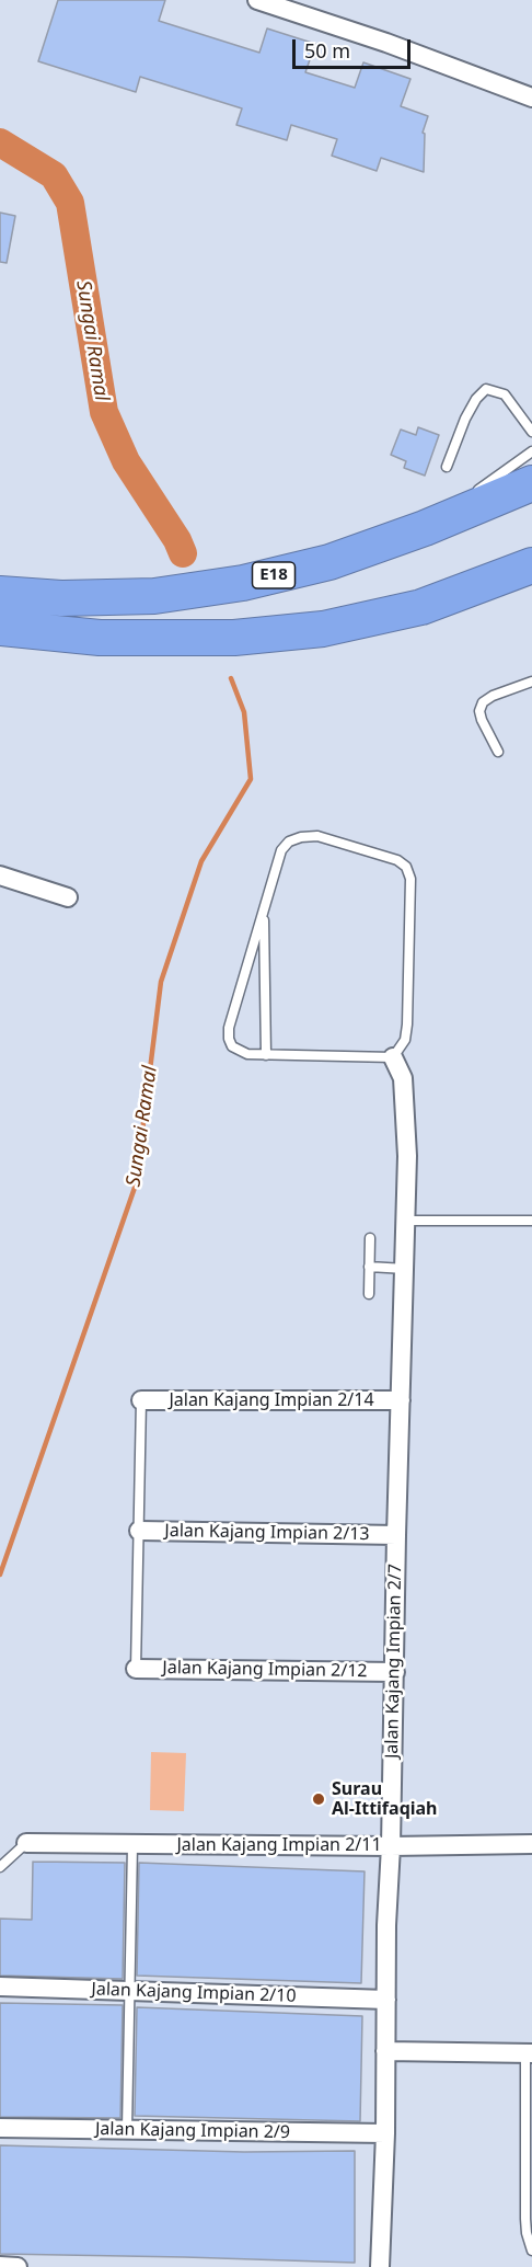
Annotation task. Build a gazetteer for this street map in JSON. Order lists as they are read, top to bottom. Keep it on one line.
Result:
{"streets":{"highway":["E18"],"street":["Jalan Kajang Impian 2/14","Jalan Kajang Impian 2/13","Jalan Kajang Impian 2/7","Jalan Kajang Impian 2/12","Jalan Kajang Impian 2/11","Jalan Kajang Impian 2/10","Jalan Kajang Impian 2/9"]},"crossings":[["Jalan Kajang Impian 2/14","Jalan Kajang Impian 2/7"],["Jalan Kajang Impian 2/13","Jalan Kajang Impian 2/7"],["Jalan Kajang Impian 2/7","Jalan Kajang Impian 2/12"],["Jalan Kajang Impian 2/7","Jalan Kajang Impian 2/11"],["Jalan Kajang Impian 2/7","Jalan Kajang Impian 2/10"],["Jalan Kajang Impian 2/7","Jalan Kajang Impian 2/9"]],"water":["Sungai Ramal"],"places":["Surau Al-Ittifaqiah"],"scale_bar":"50 m"}
